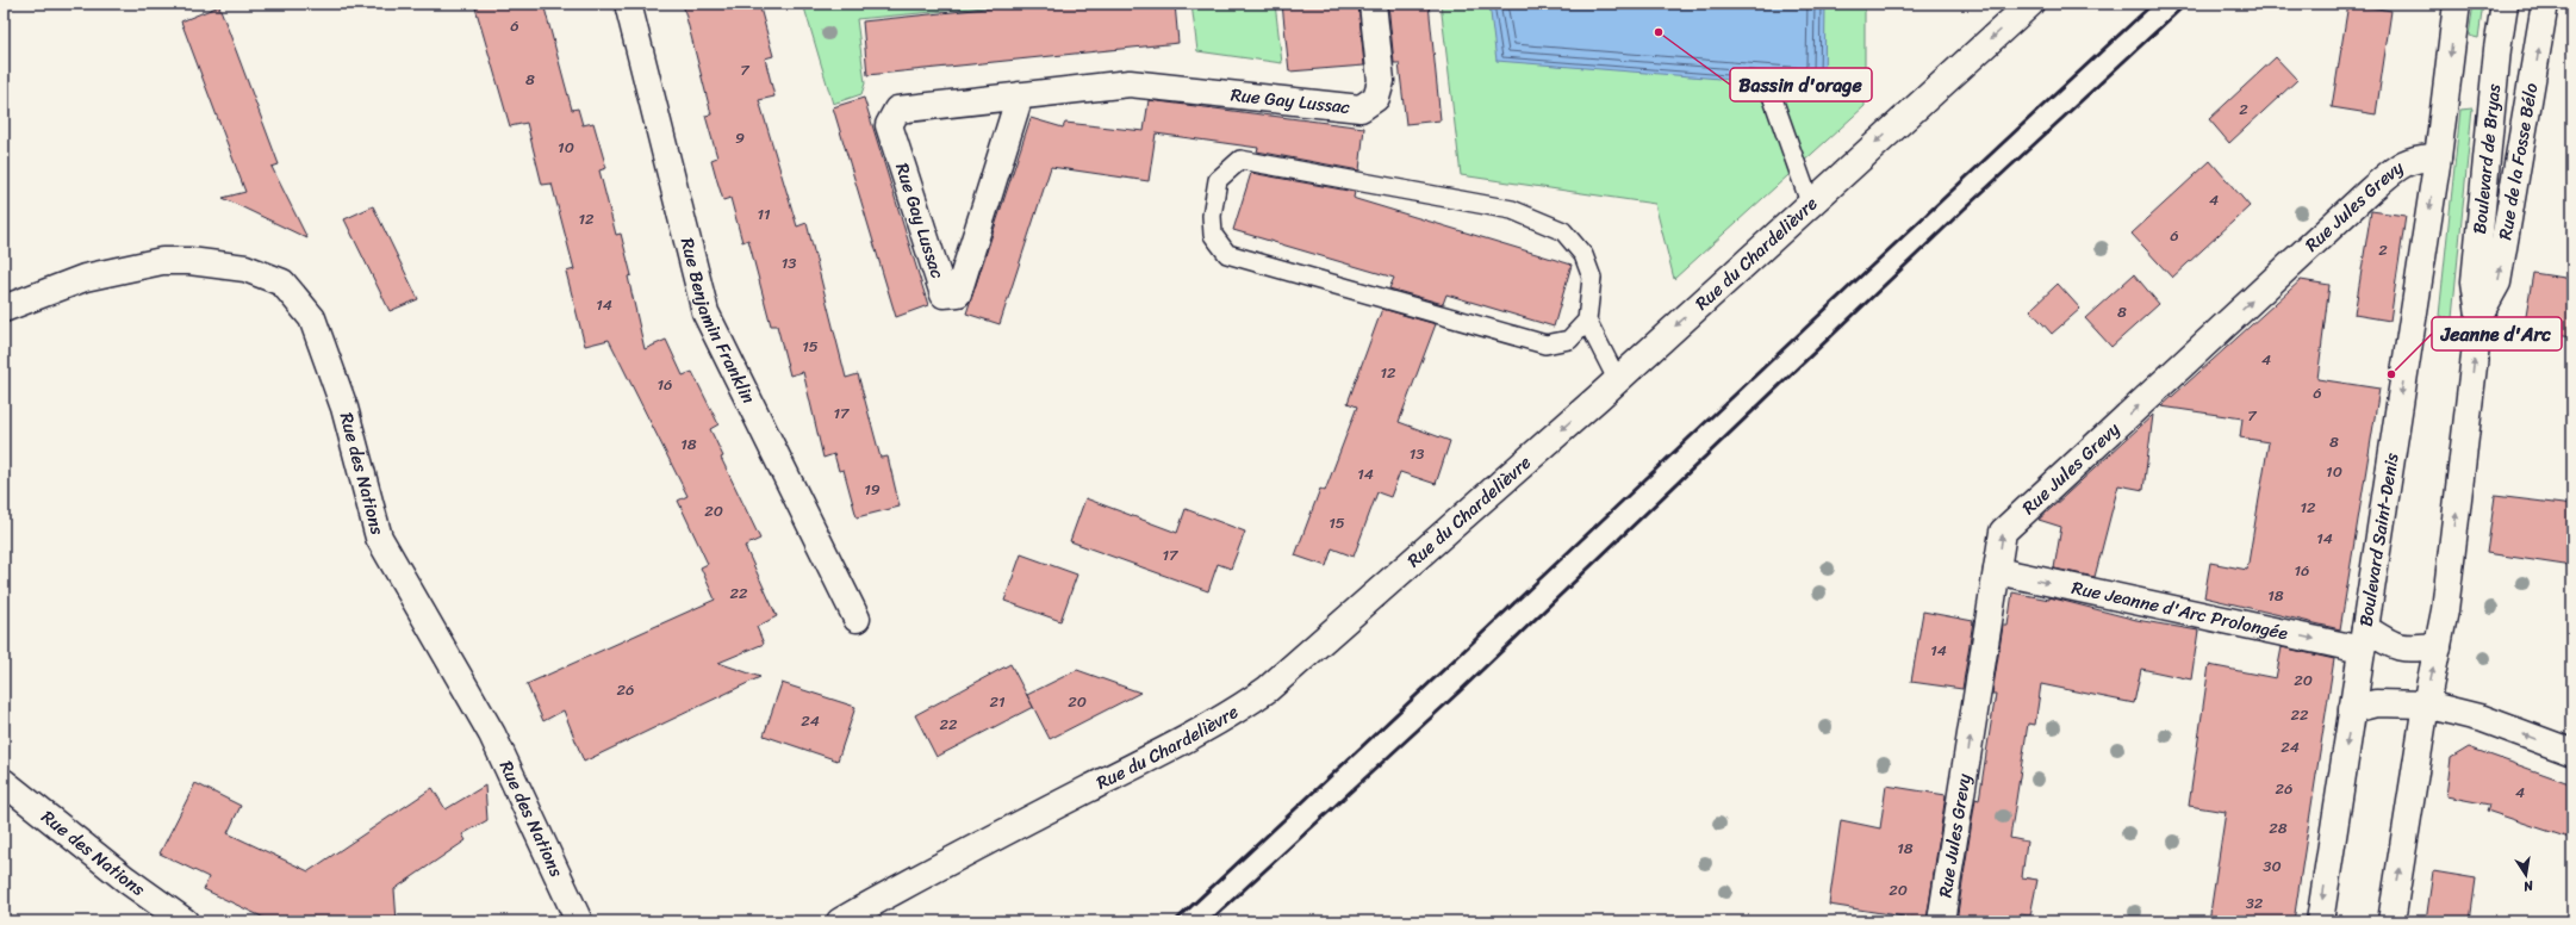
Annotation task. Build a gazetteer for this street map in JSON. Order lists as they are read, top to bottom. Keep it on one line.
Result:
{"streets":{"street":["Rue Gay Lussac","Boulevard de Bryas","Rue de la Fosse Bélo","Rue Jules Grevy","Rue du Chardelièvre","Rue Benjamin Franklin","Rue des Nations","Boulevard Saint-Denis","Rue Jeanne d'Arc Prolongée"]},"crossings":[["Boulevard de Bryas","Rue de la Fosse Bélo"],["Rue Jules Grevy","Boulevard Saint-Denis"],["Rue Jules Grevy","Rue Jeanne d'Arc Prolongée"],["Boulevard Saint-Denis","Rue Jeanne d'Arc Prolongée"]],"one_way":["Rue Jules Grevy","Rue du Chardelièvre","Rue Jeanne d'Arc Prolongée"],"places":["Bassin d'orage","Jeanne d'Arc"],"house_numbers":["6","7","8","2","9","10","4","11","12","6","2","13","14","8","15","4","12","16","6","17","7","8","18","13","10","14","19","12","20","15","14","17","16","22","18","14","20","26","21","20","22","24","22","24","26","4","28","18","30","20","32"],"north":"bottom"}
